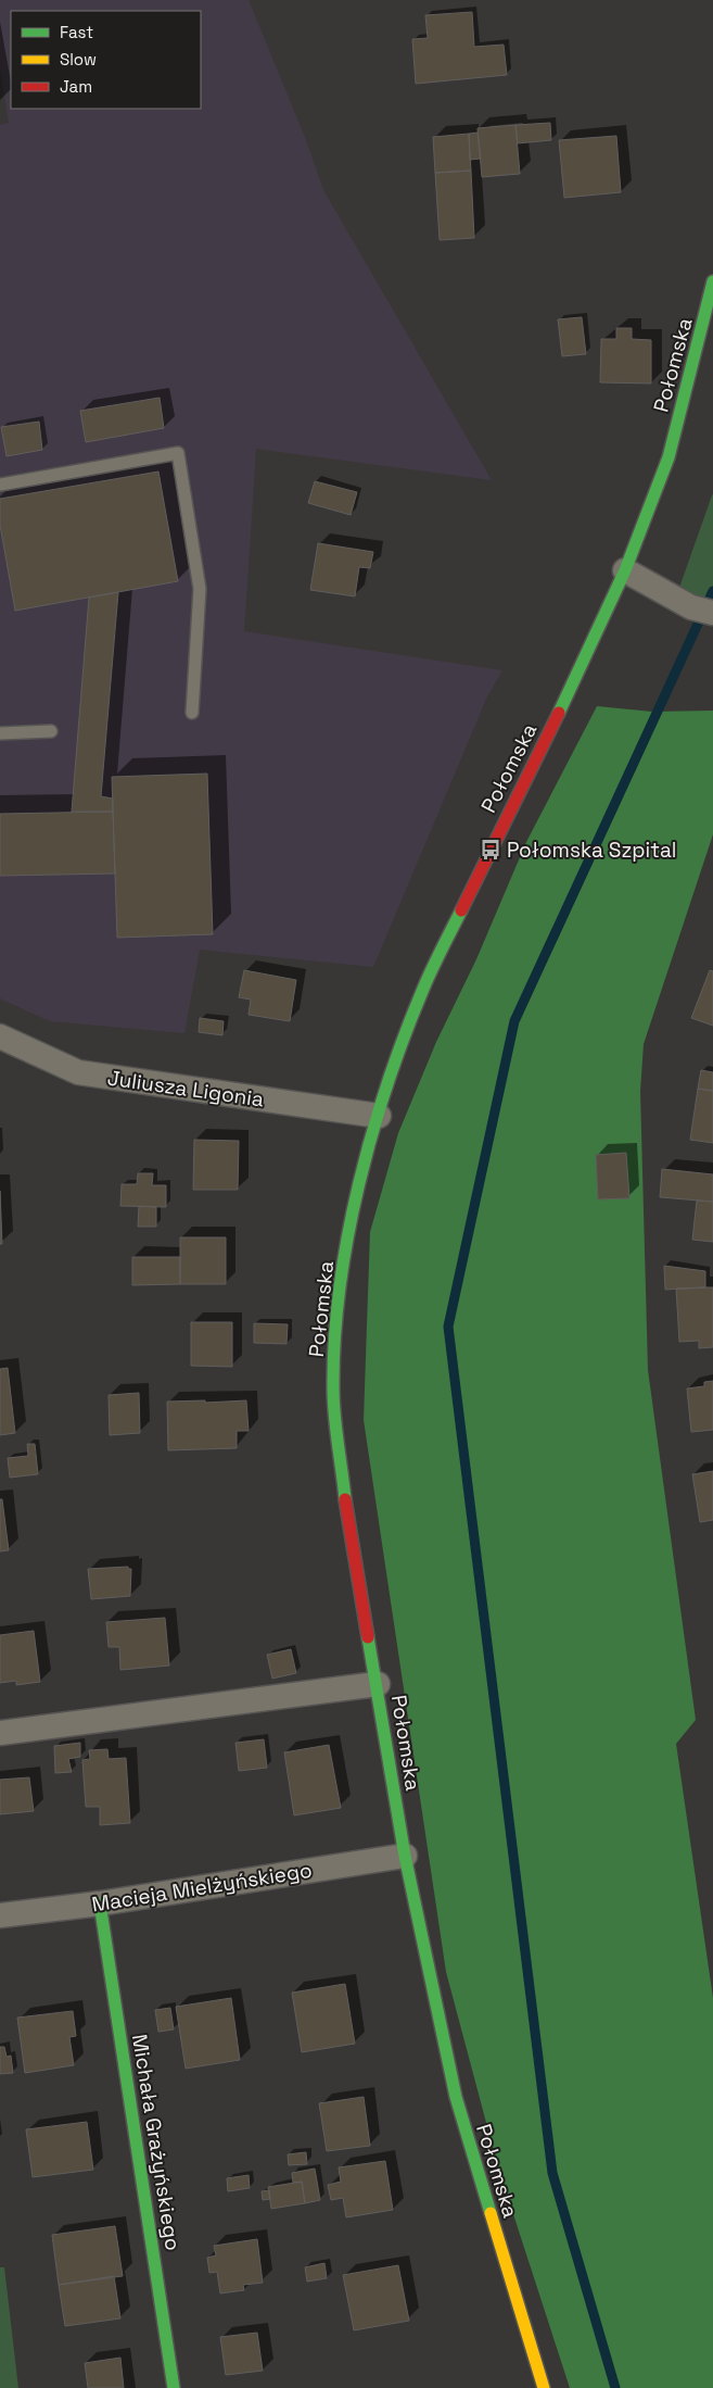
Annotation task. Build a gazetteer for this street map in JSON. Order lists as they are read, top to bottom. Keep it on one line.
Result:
{"streets":{"street":["Połomska","Juliusza Ligonia","Macieja Mielżyńskiego","Michała Grażyńskiego"]},"crossings":[["Połomska","Juliusza Ligonia"],["Połomska","Macieja Mielżyńskiego"],["Macieja Mielżyńskiego","Michała Grażyńskiego"]],"places":{"bus stop":["Połomska Szpital"]},"legend":["Fast","Slow","Jam"]}
